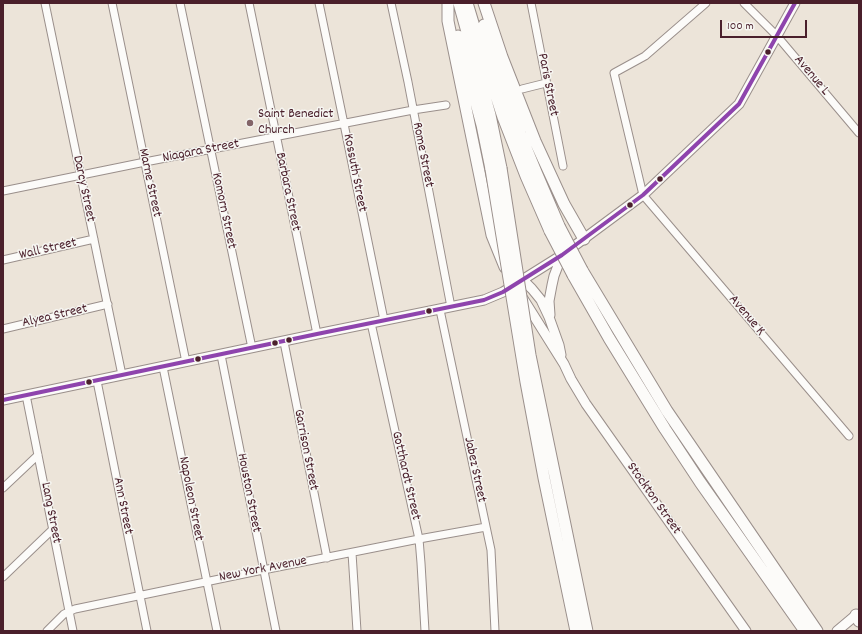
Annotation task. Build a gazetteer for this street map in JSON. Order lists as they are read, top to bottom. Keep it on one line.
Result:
{"streets":{"main road":["Stockton Street"],"street":["Avenue L","Paris Street","Niagara Street","Rome Street","Kossuth Street","Marne Street","Darcy Street","Barbara Street","Komorn Street","Wall Street","Avenue K","Alyea Street","Garrison Street","Jabez Street","Gotthardt Street","Houston Street","Napoleon Street","Ann Street","Lang Street","New York Avenue"]},"crossings":[["Niagara Street","Rome Street"],["Niagara Street","Kossuth Street"],["Niagara Street","Marne Street"],["Niagara Street","Darcy Street"],["Niagara Street","Barbara Street"],["Niagara Street","Komorn Street"],["Darcy Street","Wall Street"],["Darcy Street","Alyea Street"],["Garrison Street","New York Avenue"],["Jabez Street","New York Avenue"],["Gotthardt Street","New York Avenue"],["Houston Street","New York Avenue"],["Napoleon Street","New York Avenue"],["Ann Street","New York Avenue"],["Lang Street","New York Avenue"]],"places":["Saint Benedict Church"],"scale_bar":"100 m"}
